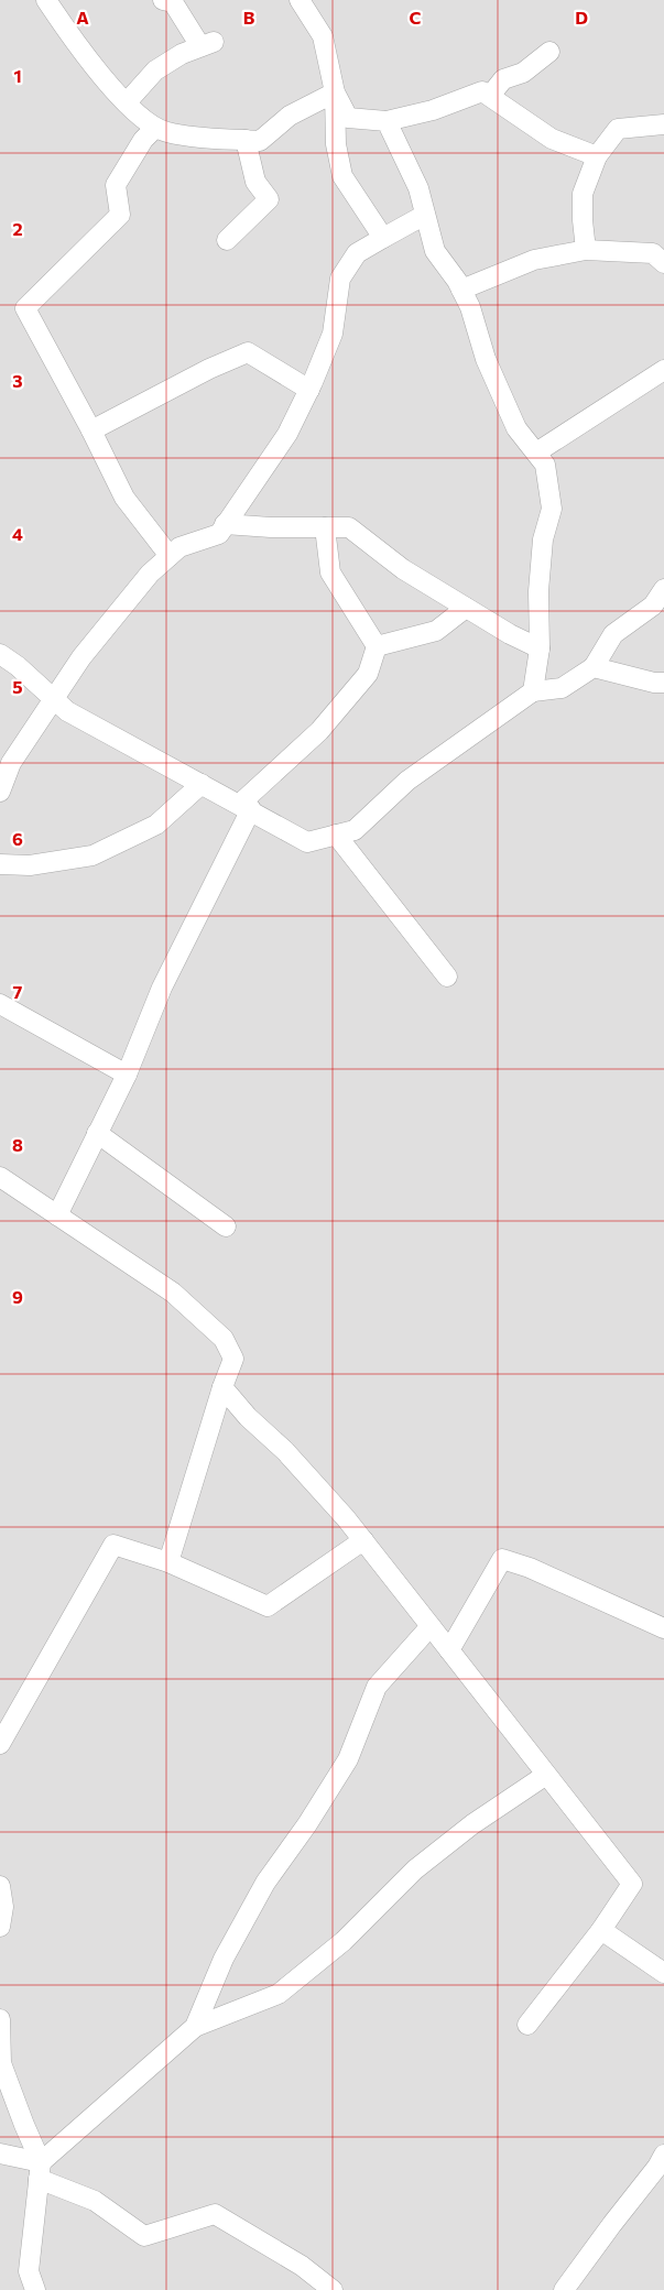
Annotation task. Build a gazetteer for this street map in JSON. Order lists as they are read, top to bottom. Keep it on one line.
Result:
{"grid":{"columns":["A","B","C","D"],"rows":["1","2","3","4","5","6","7","8","9"]}}
